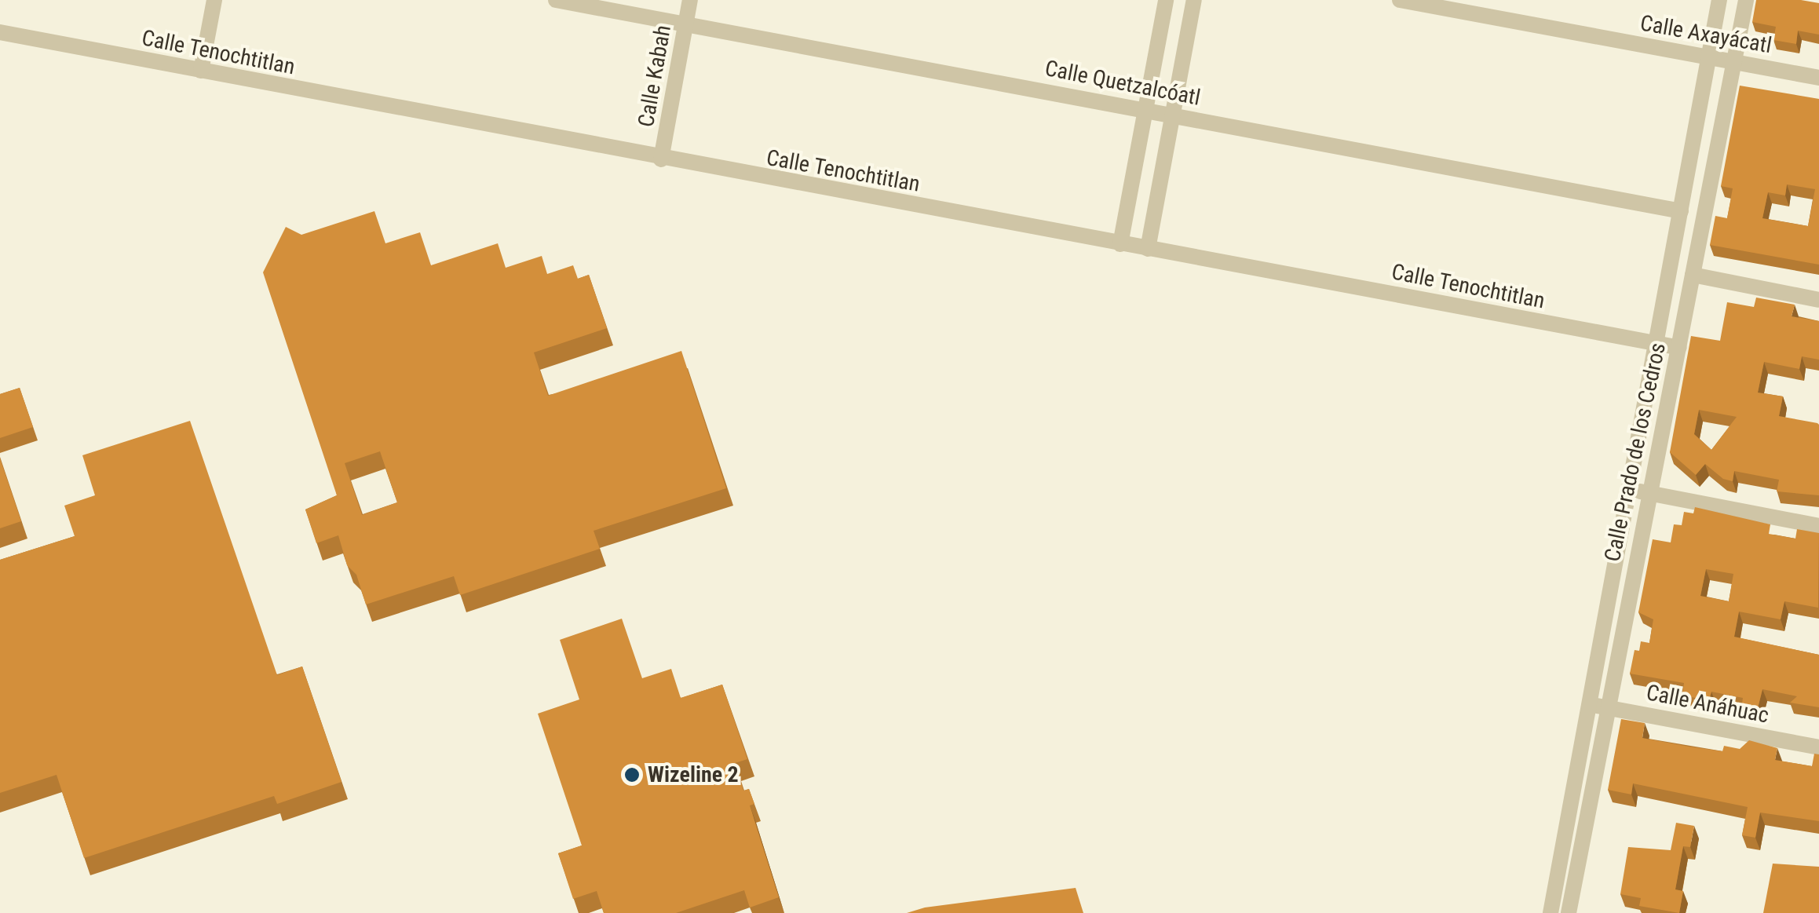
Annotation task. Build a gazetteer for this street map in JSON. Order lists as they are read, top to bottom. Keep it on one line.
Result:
{"streets":{"street":["Calle Axayácatl","Calle Tenochtitlan","Calle Kabah","Calle Quetzalcóatl","Calle Prado de los Cedros","Calle Anáhuac"]},"crossings":[["Calle Axayácatl","Calle Prado de los Cedros"],["Calle Tenochtitlan","Calle Kabah"],["Calle Tenochtitlan","Calle Prado de los Cedros"],["Calle Kabah","Calle Quetzalcóatl"],["Calle Quetzalcóatl","Calle Prado de los Cedros"],["Calle Prado de los Cedros","Calle Anáhuac"]],"places":["Wizeline 2"]}
